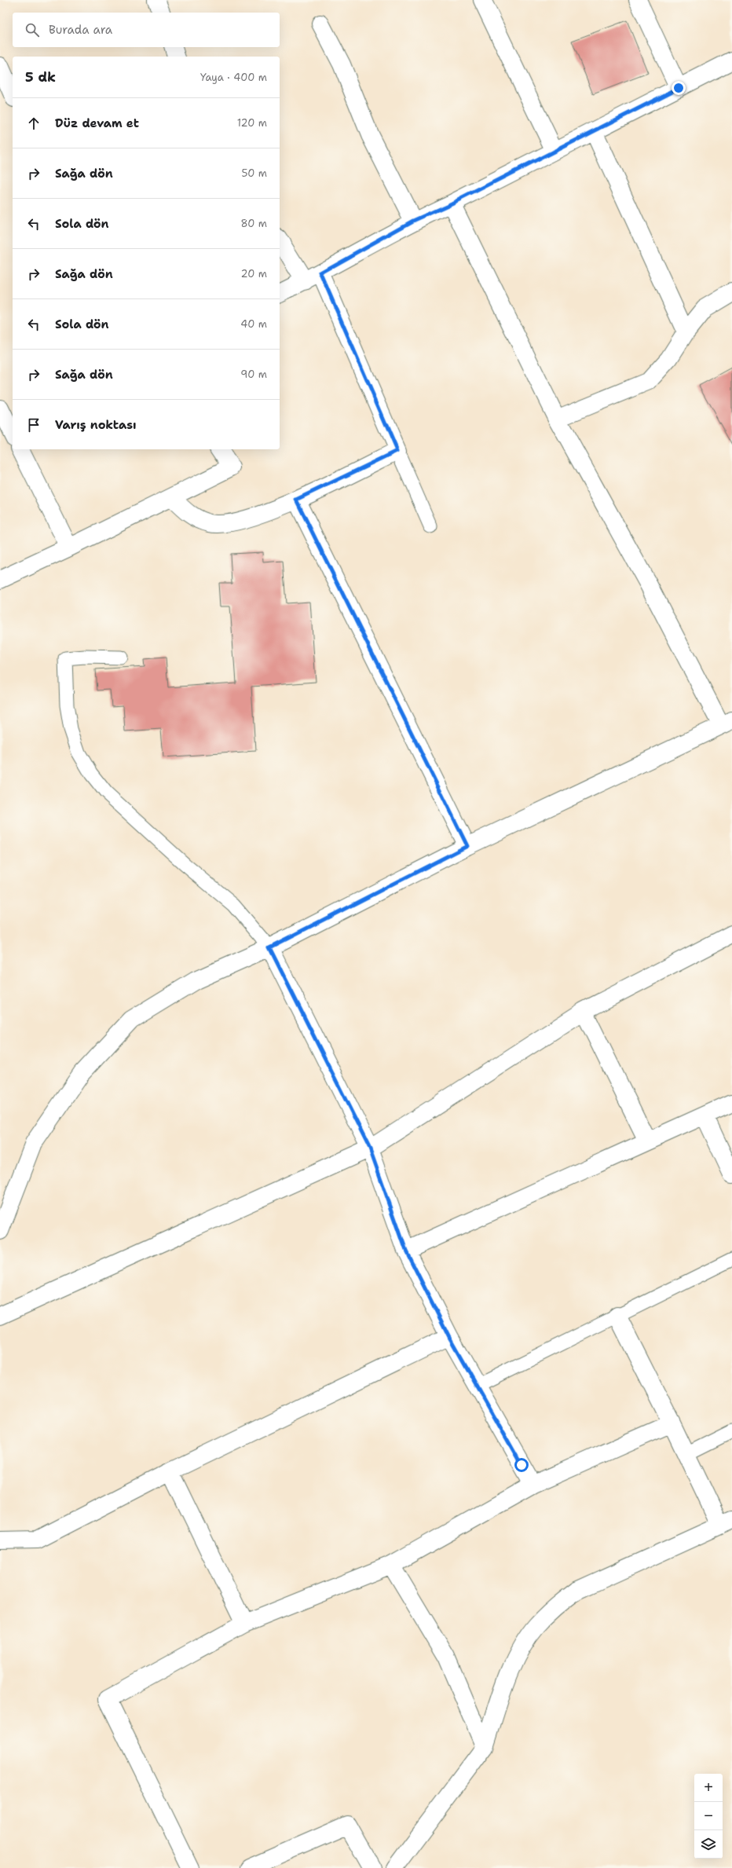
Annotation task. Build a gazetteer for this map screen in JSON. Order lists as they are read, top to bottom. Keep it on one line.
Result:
{"page":{"search":"Burada ara","heading":["5 dk","Yaya · 400 m"],"list":[["Düz devam et","120 m"],["Sağa dön","50 m"],["Sola dön","80 m"],["Sağa dön","20 m"],["Sola dön","40 m"],["Sağa dön","90 m"],"Varış noktası"],"map_buttons":["+","−"]}}
